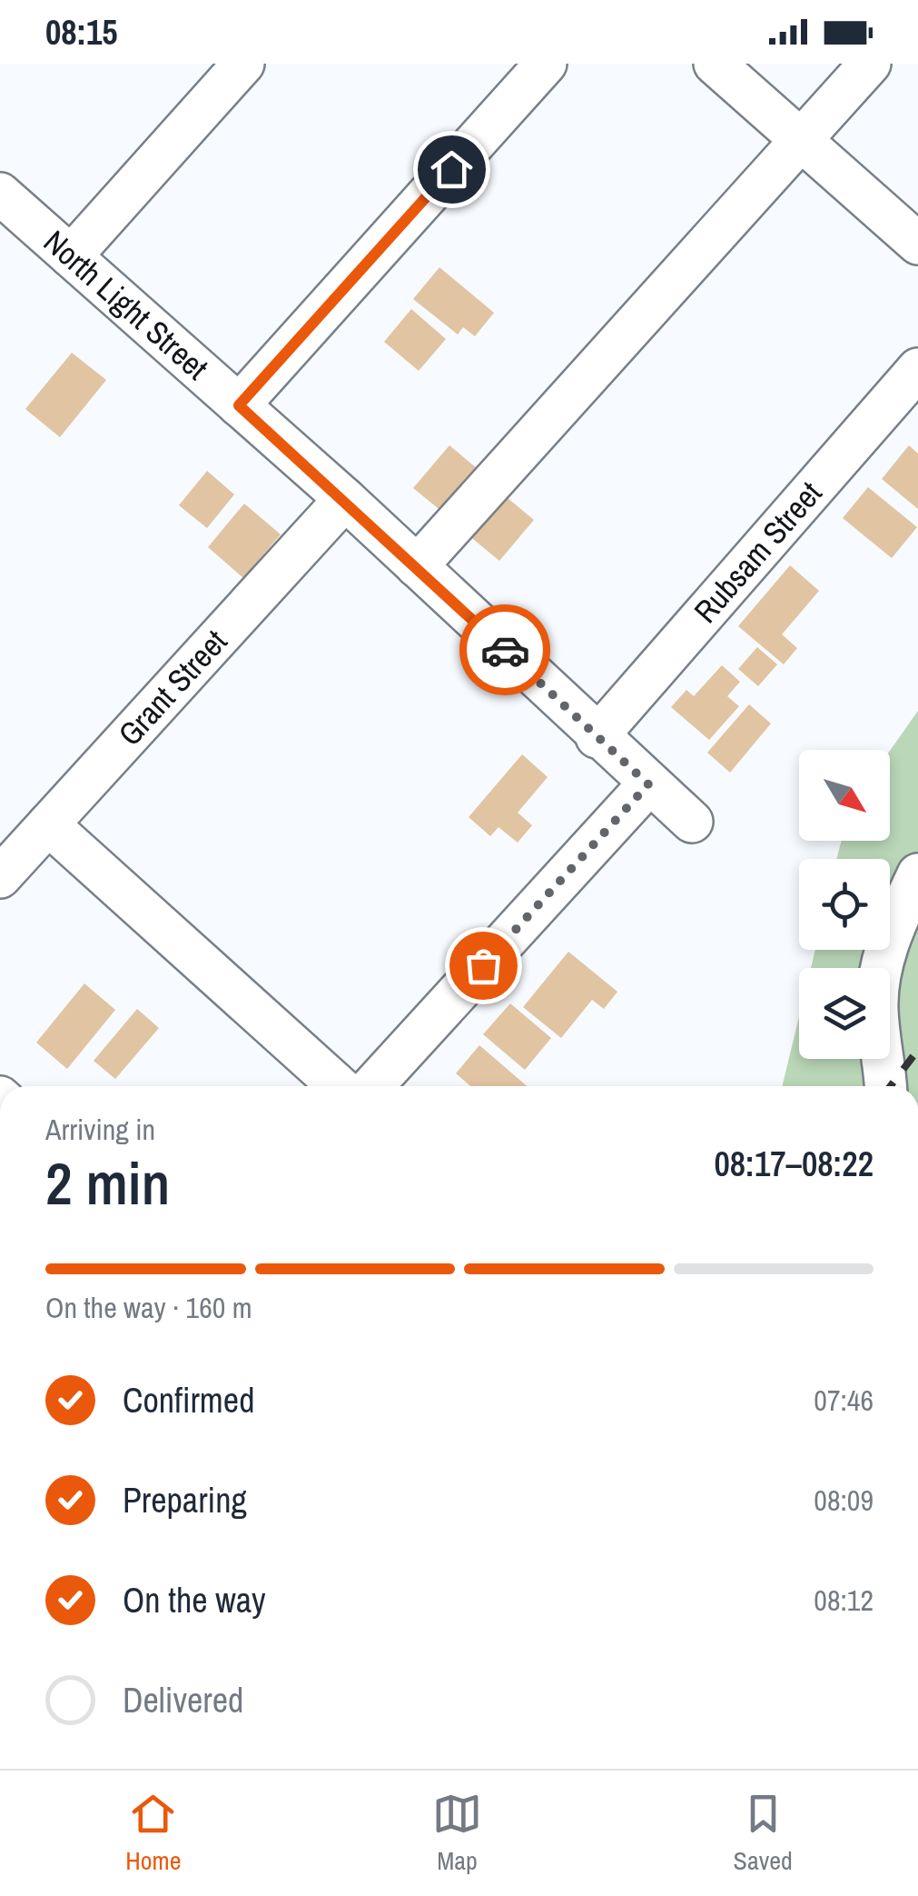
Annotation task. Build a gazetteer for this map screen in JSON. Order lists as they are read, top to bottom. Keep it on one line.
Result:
{"streets":{"street":["North Light Street","Rubsam Street","Grant Street"]},"crossings":[["North Light Street","Rubsam Street"],["North Light Street","Grant Street"]],"north":"bottom right","page":{"status":"08:15","heading":["2 min","Arriving in","08:17–08:22"],"bar":"On the way · 160 m","list":[["Confirmed","07:46"],["Preparing","08:09"],["On the way","08:12"],"Delivered"],"tabs":["Home","Map","Saved"]}}
